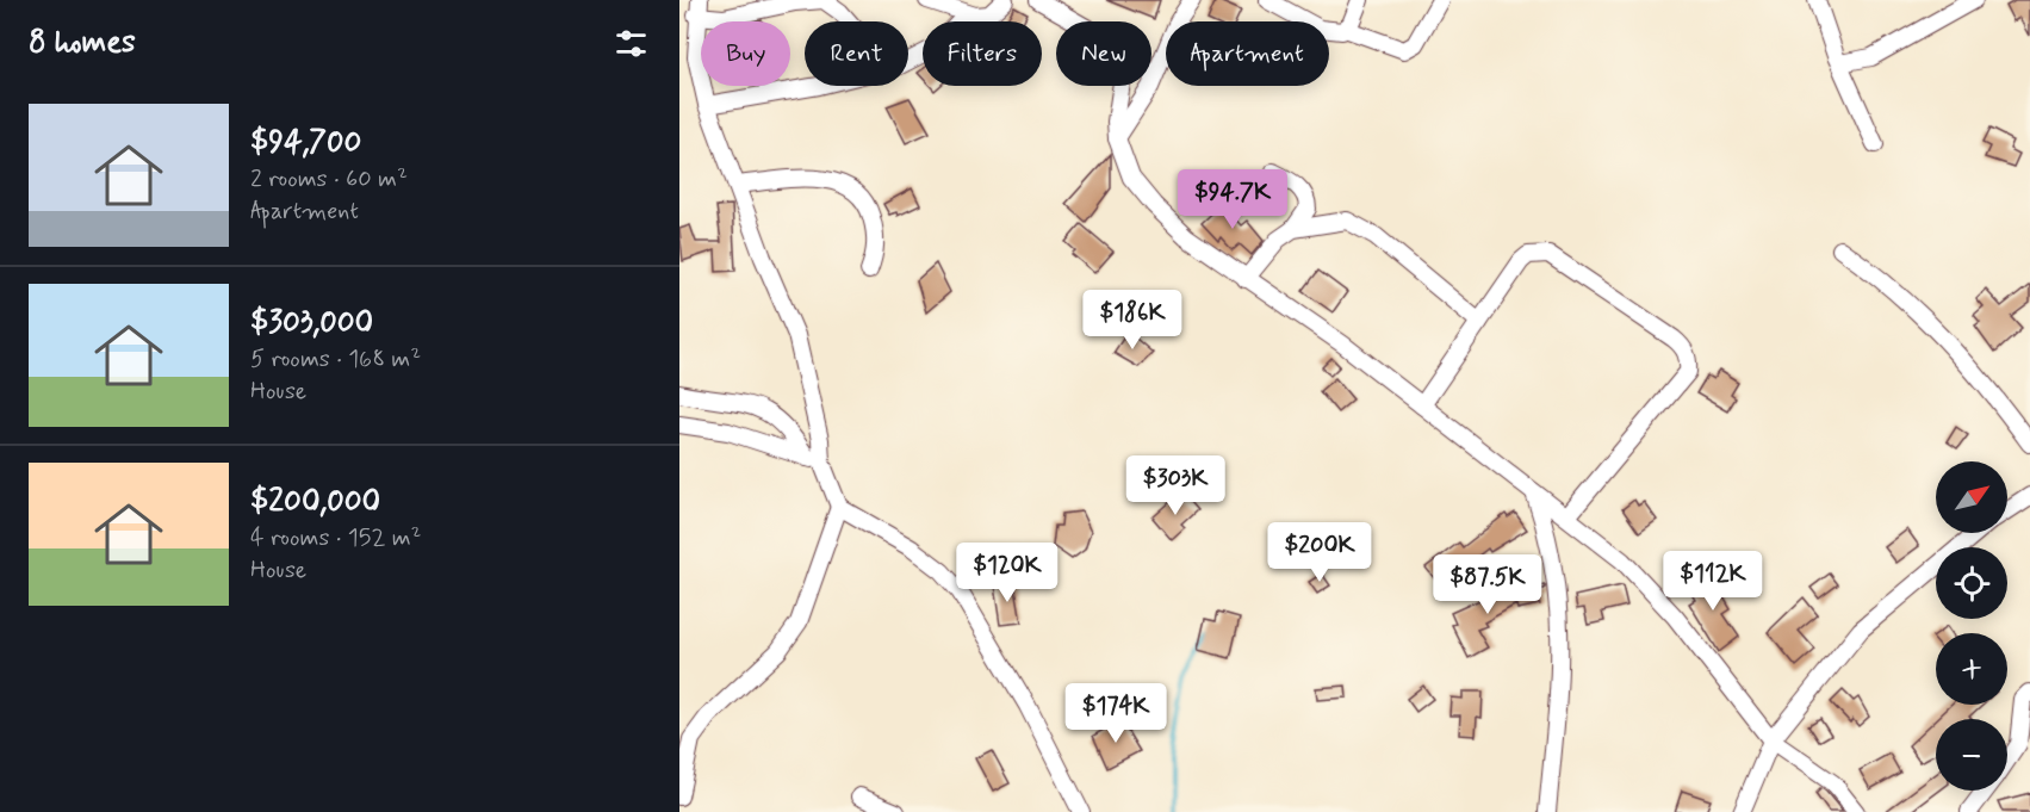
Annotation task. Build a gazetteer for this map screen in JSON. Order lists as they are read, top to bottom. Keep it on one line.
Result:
{"north":"top right","page":{"heading":"8 homes","chip":["Buy","Rent","Filters","New","Apartment"],"list":[{"name":"$94,700","note":"2 rooms · 60 m² · Apartment"},{"name":"$303,000","note":"5 rooms · 168 m² · House"},{"name":"$200,000","note":"4 rooms · 152 m² · House"}],"price":["$94.7K","$186K","$303K","$200K","$120K","$112K","$87.5K","$174K"],"map_buttons":["+","−"]}}
